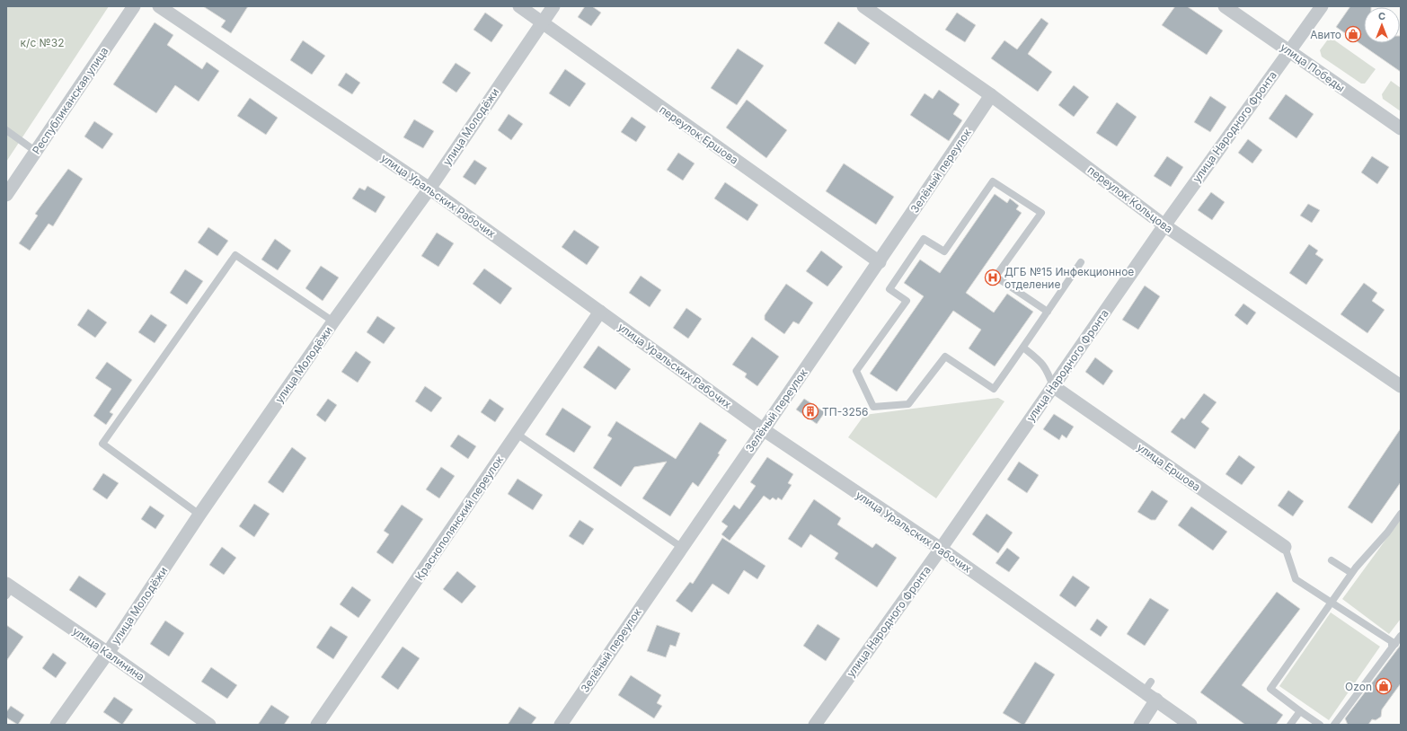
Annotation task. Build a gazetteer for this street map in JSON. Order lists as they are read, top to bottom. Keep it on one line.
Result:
{"streets":{"street":["улица Победы","Республиканская улица","улица Молодёжи","улица Народного Фронта","переулок Ершова","Зелёный переулок","улица Уральских Рабочих","переулок Кольцова","улица Ершова","Краснополянский переулок","улица Калинина"]},"crossings":[["улица Победы","улица Народного Фронта"],["улица Молодёжи","переулок Ершова"],["улица Молодёжи","улица Уральских Рабочих"],["улица Молодёжи","улица Калинина"],["улица Народного Фронта","улица Уральских Рабочих"],["улица Народного Фронта","переулок Кольцова"],["улица Народного Фронта","улица Ершова"],["переулок Ершова","Зелёный переулок"],["Зелёный переулок","улица Уральских Рабочих"],["Зелёный переулок","переулок Кольцова"],["улица Уральских Рабочих","Краснополянский переулок"]],"parks":["к/с №32"],"places":{"shop":["Авито","Ozon"],"hospital":["ДГБ №15 Инфекционное отделение"],"building":["ТП-3256"]},"north":"top"}
